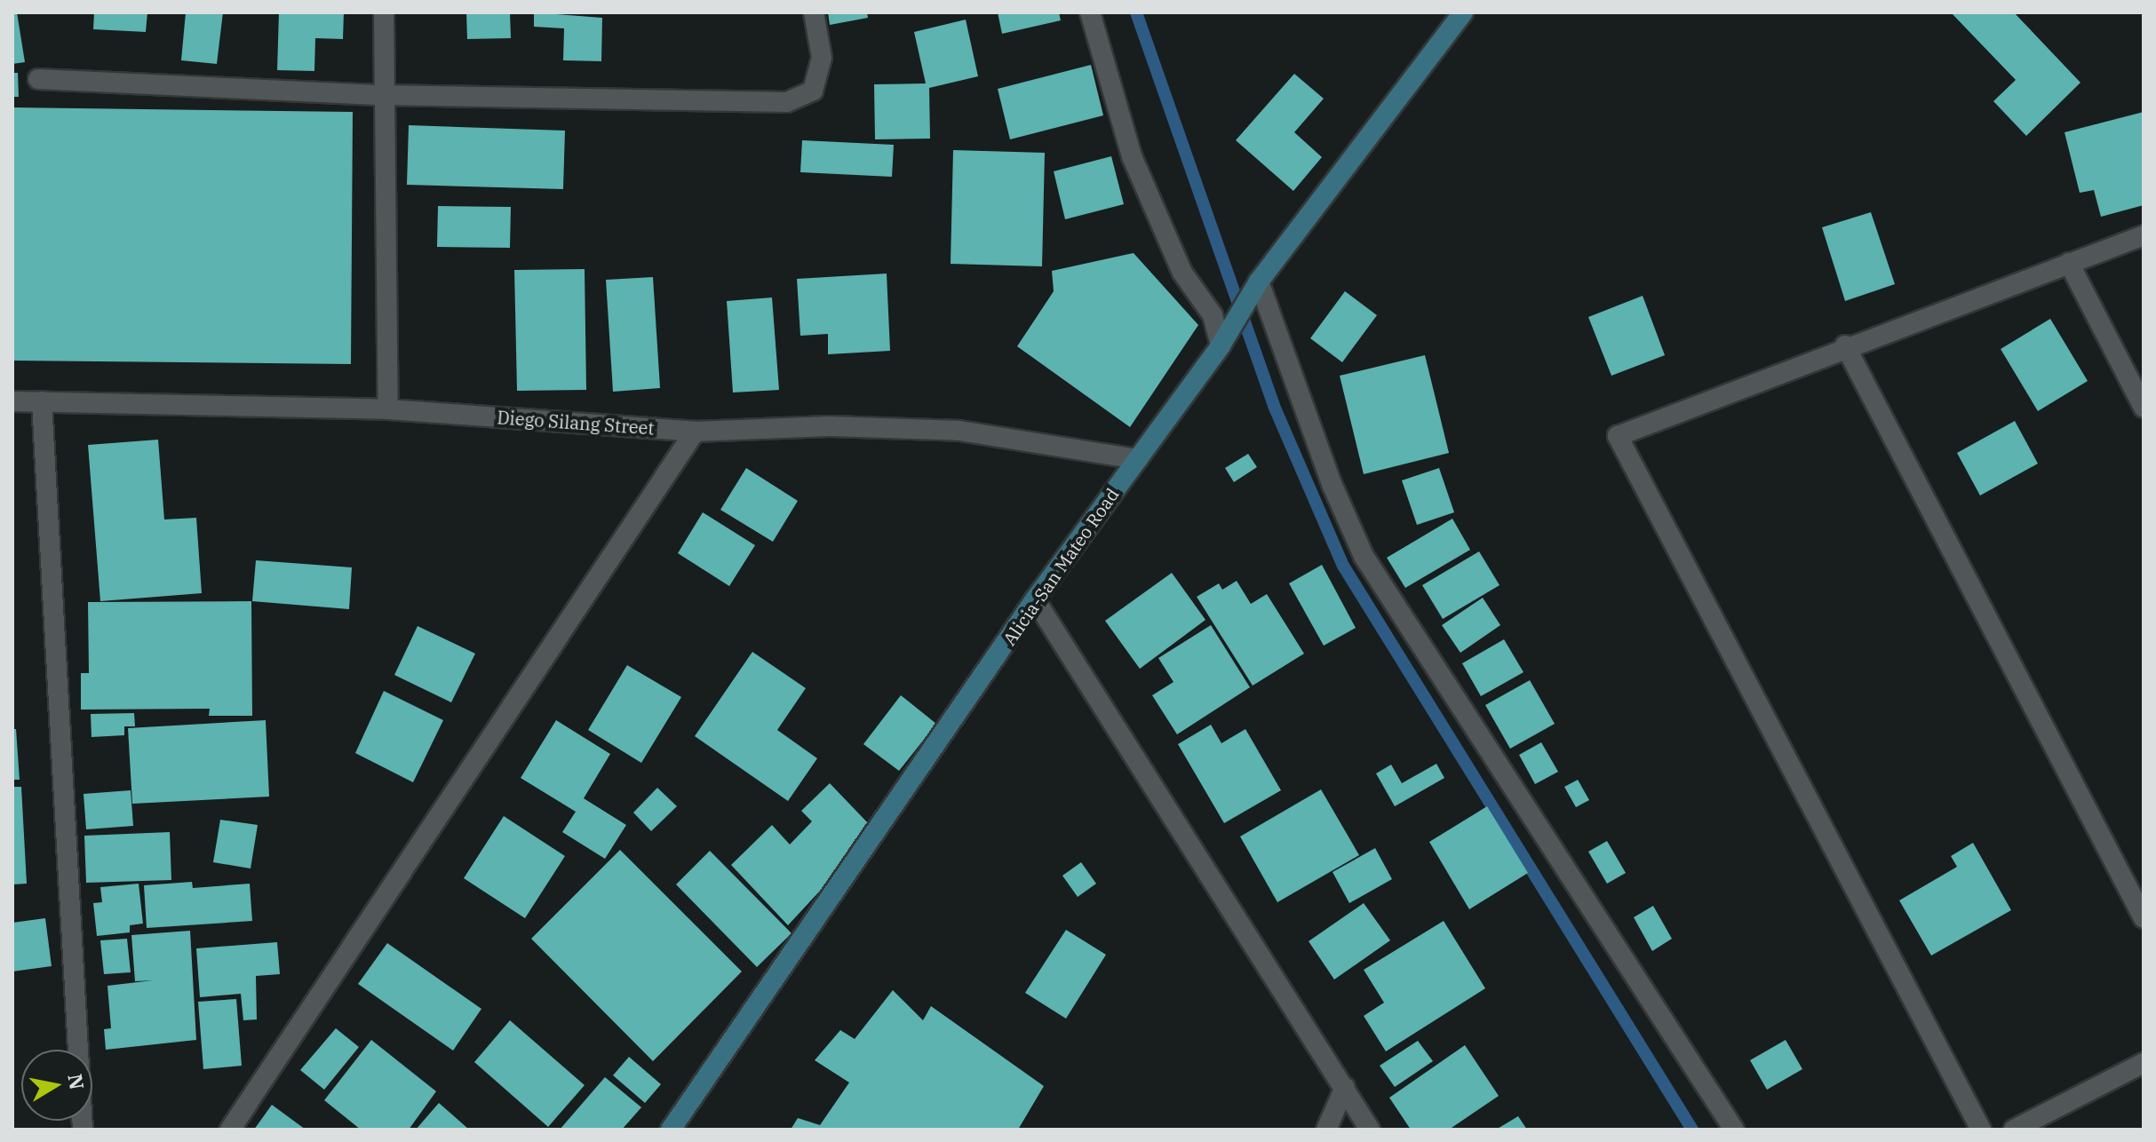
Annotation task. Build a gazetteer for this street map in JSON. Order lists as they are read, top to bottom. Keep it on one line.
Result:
{"streets":{"main road":["Alicia-San Mateo Road"],"street":["Diego Silang Street"]},"crossings":[["Diego Silang Street","Alicia-San Mateo Road"]],"north":"right"}
